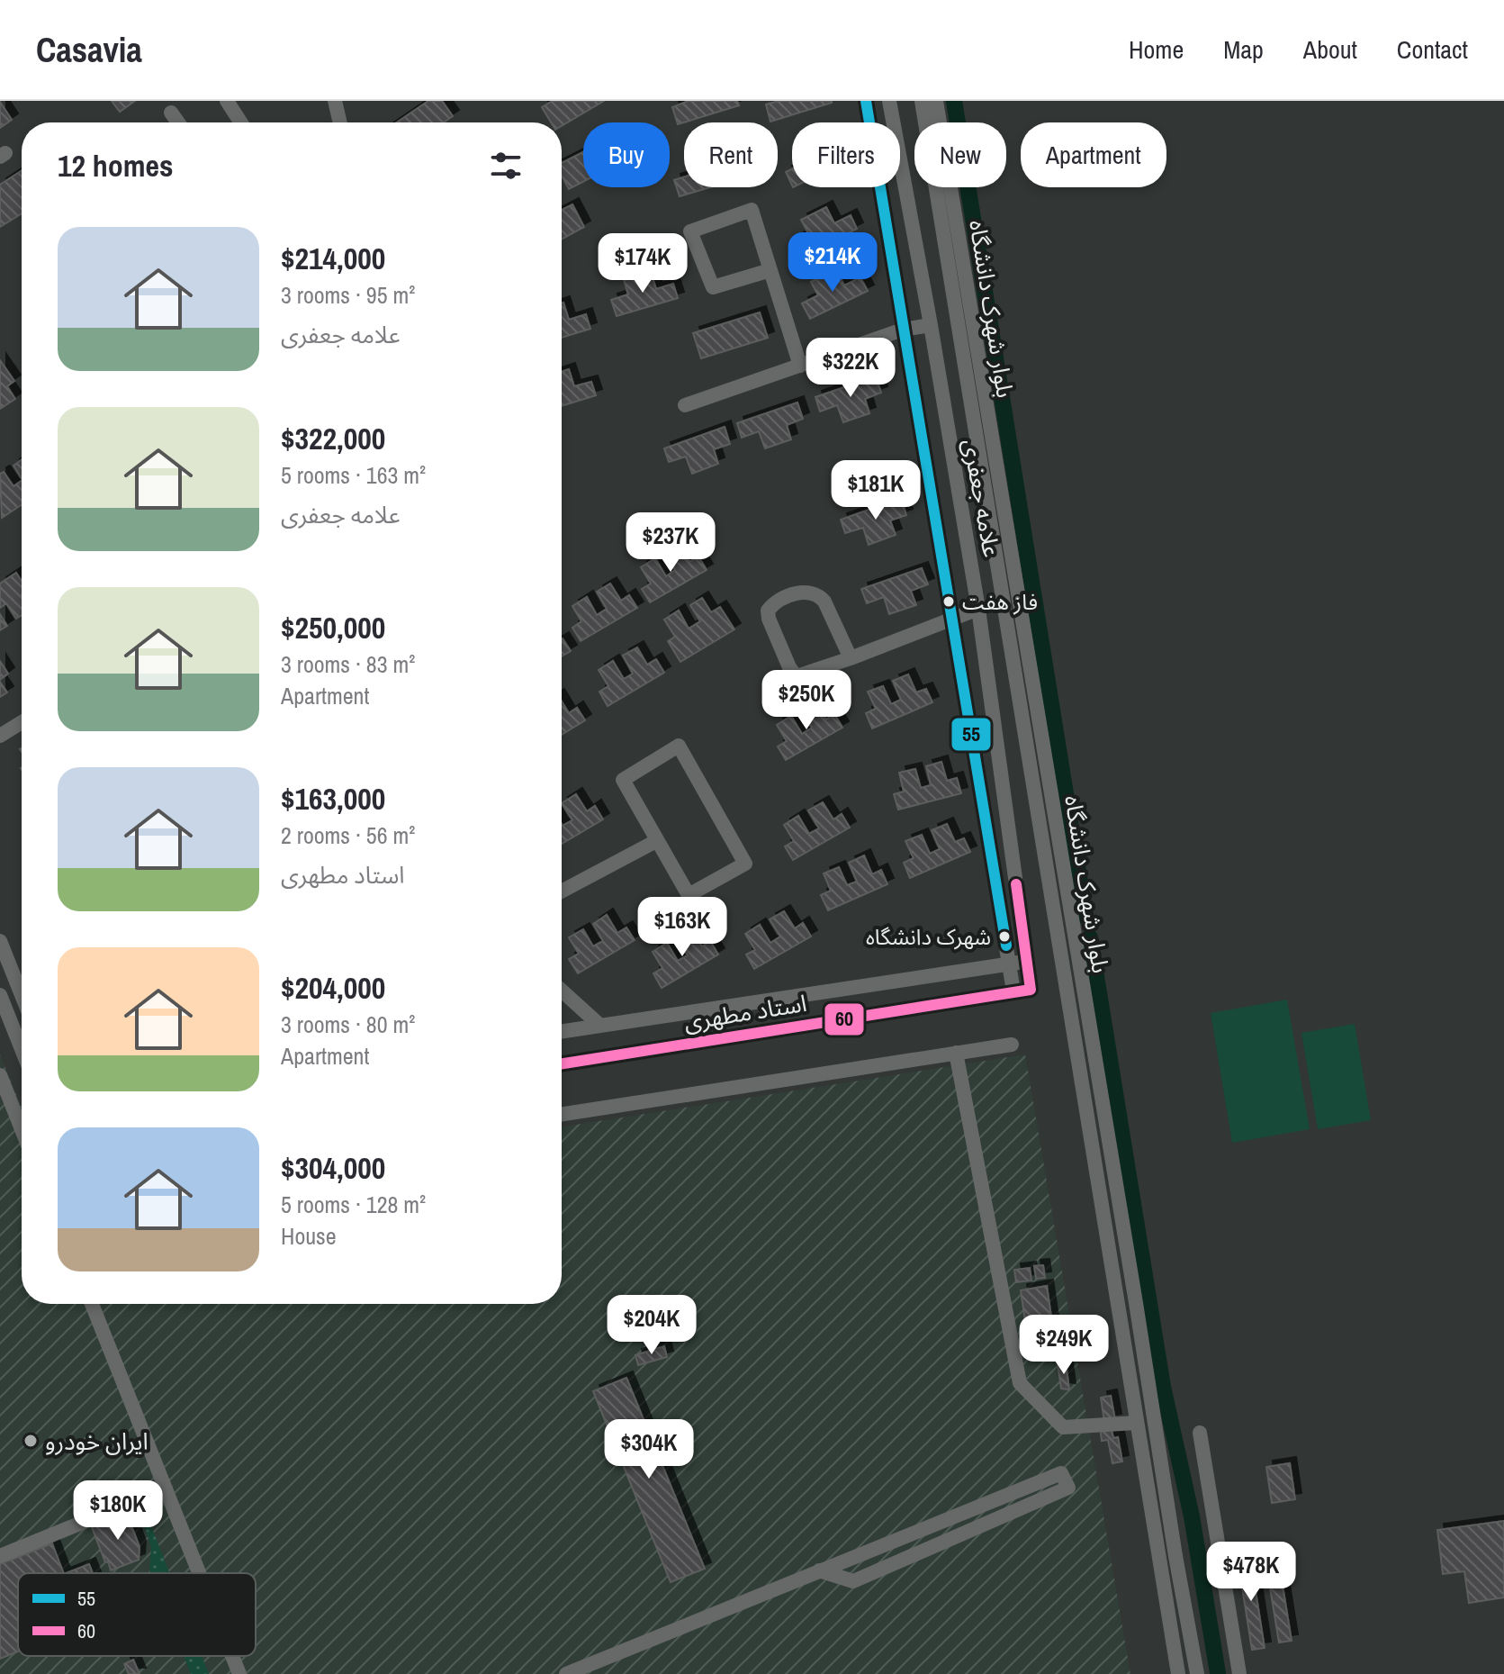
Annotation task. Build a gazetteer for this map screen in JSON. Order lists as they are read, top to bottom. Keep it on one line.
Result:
{"streets":{"street":["بلوار شهرک دانشگاه","علامه جعفری","استاد مطهری"]},"crossings":[["علامه جعفری","استاد مطهری"]],"places":["فاز هفت","شهرک دانشگاه","ایران خودرو"],"lines":["transit line 55","transit line 60"],"legend":["55","60"],"page":{"header":"Casavia","nav":["Home","Map","About","Contact"],"chip":["Buy","Rent","Filters","New","Apartment"],"heading":"12 homes","list":[{"name":"$214,000","note":"3 rooms · 95 m² · علامه جعفری"},{"name":"$322,000","note":"5 rooms · 163 m² · علامه جعفری"},{"name":"$250,000","note":"3 rooms · 83 m² · Apartment"},{"name":"$163,000","note":"2 rooms · 56 m² · استاد مطهری"},{"name":"$204,000","note":"3 rooms · 80 m² · Apartment"},{"name":"$304,000","note":"5 rooms · 128 m² · House"}],"price":["$214K","$174K","$322K","$181K","$237K","$250K","$163K","$204K","$249K","$304K","$180K","$478K"]}}
